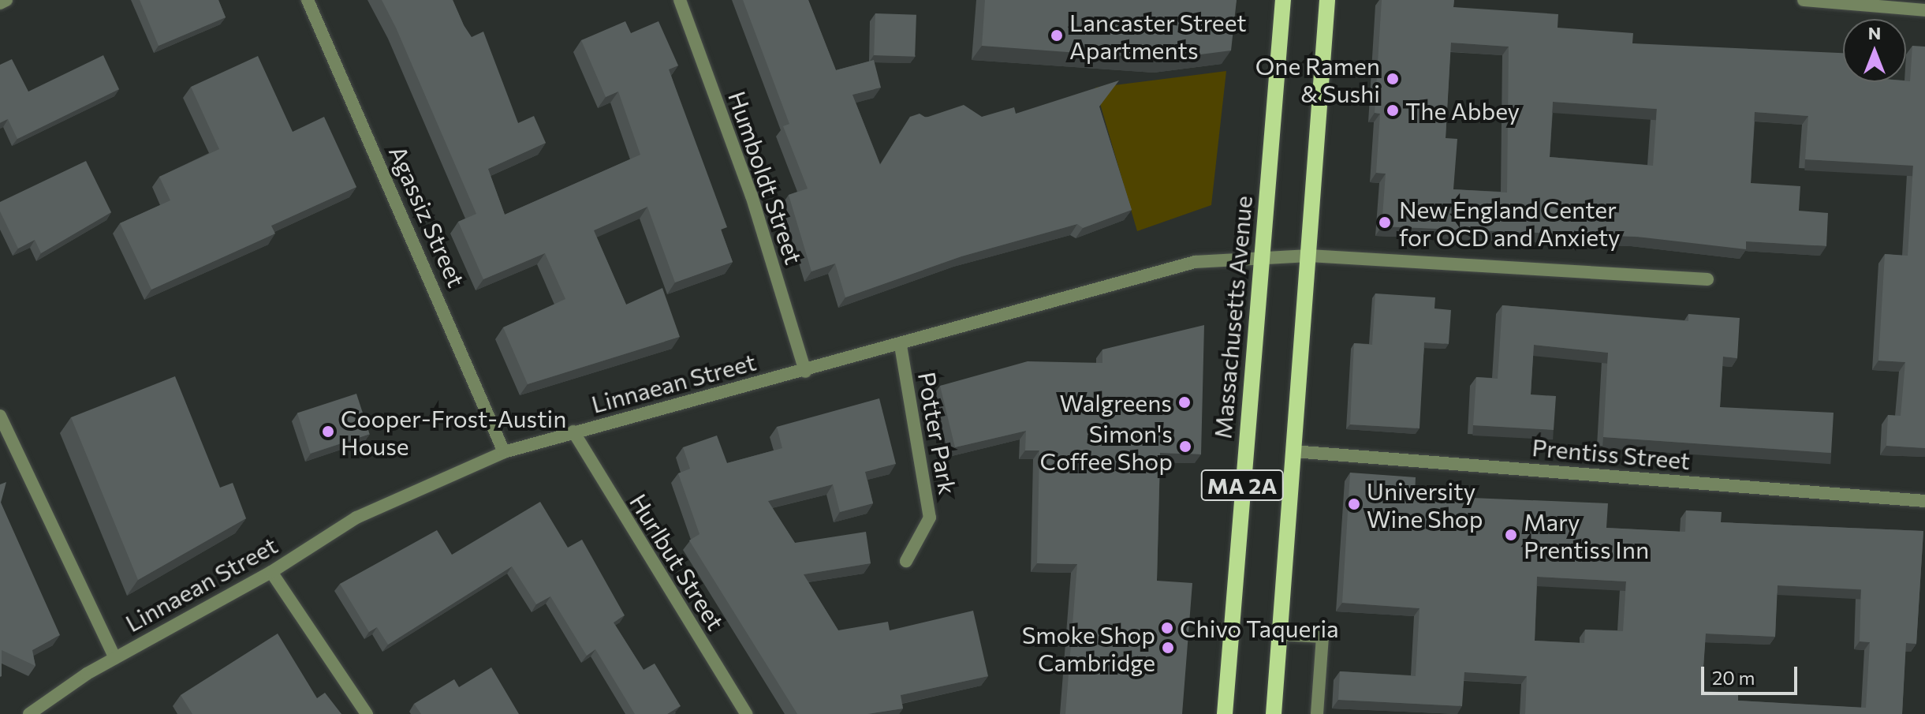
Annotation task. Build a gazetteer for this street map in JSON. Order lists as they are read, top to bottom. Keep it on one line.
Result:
{"streets":{"main road":["Massachusetts Avenue","MA 2A"],"street":["Humboldt Street","Agassiz Street","Linnaean Street","Potter Park","Prentiss Street","Hurlbut Street"]},"crossings":[["Humboldt Street","Linnaean Street"],["Agassiz Street","Linnaean Street"],["Massachusetts Avenue","Linnaean Street"],["Linnaean Street","Potter Park"],["Linnaean Street","MA 2A"],["Linnaean Street","Hurlbut Street"],["Prentiss Street","MA 2A"]],"places":["Lancaster Street Apartments","One Ramen & Sushi","The Abbey","New England Center for OCD and Anxiety","Walgreens","Cooper-Frost-Austin House","Simon's Coffee Shop","University Wine Shop","Mary Prentiss Inn","Chivo Taqueria","Smoke Shop Cambridge"],"scale_bar":"20 m","north":"top"}
